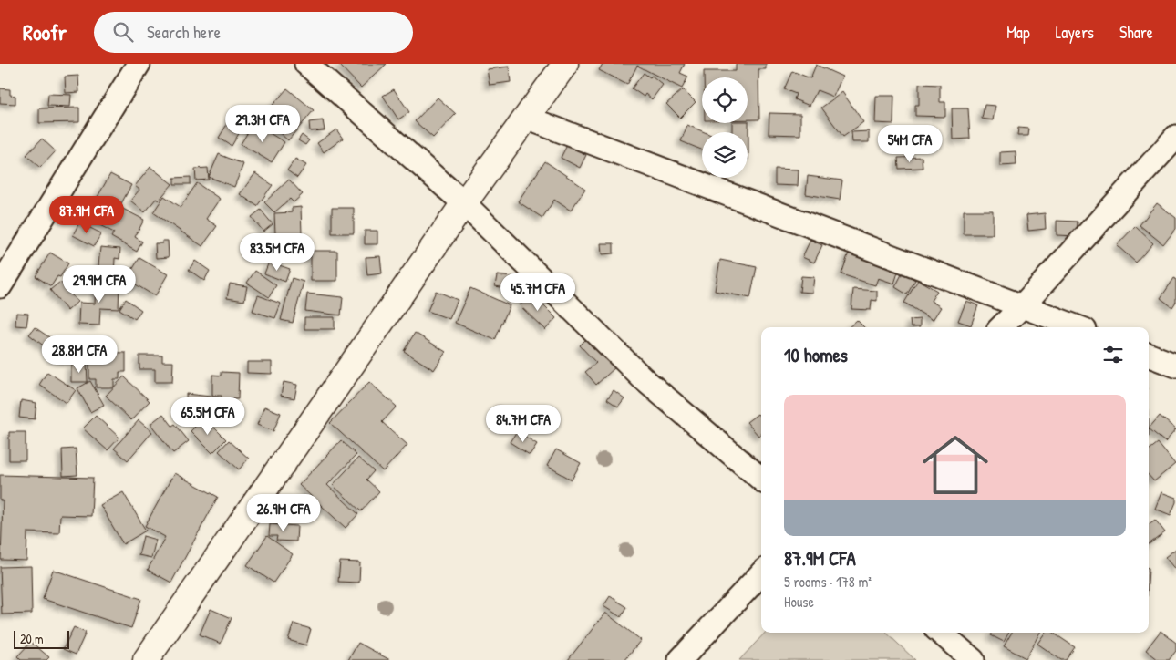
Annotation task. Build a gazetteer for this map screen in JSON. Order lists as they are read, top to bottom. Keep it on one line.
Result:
{"scale_bar":"20 m","page":{"header":"Roofr","search":"Search here","nav":["Map","Layers","Share"],"price":["29.3M CFA","54M CFA","87.9M CFA","83.5M CFA","29.9M CFA","45.7M CFA","28.8M CFA","65.5M CFA","84.7M CFA","26.9M CFA"],"heading":"10 homes","list":[{"name":"87.9M CFA","note":"5 rooms · 178 m² · House"}],"scale":"20 m"}}
